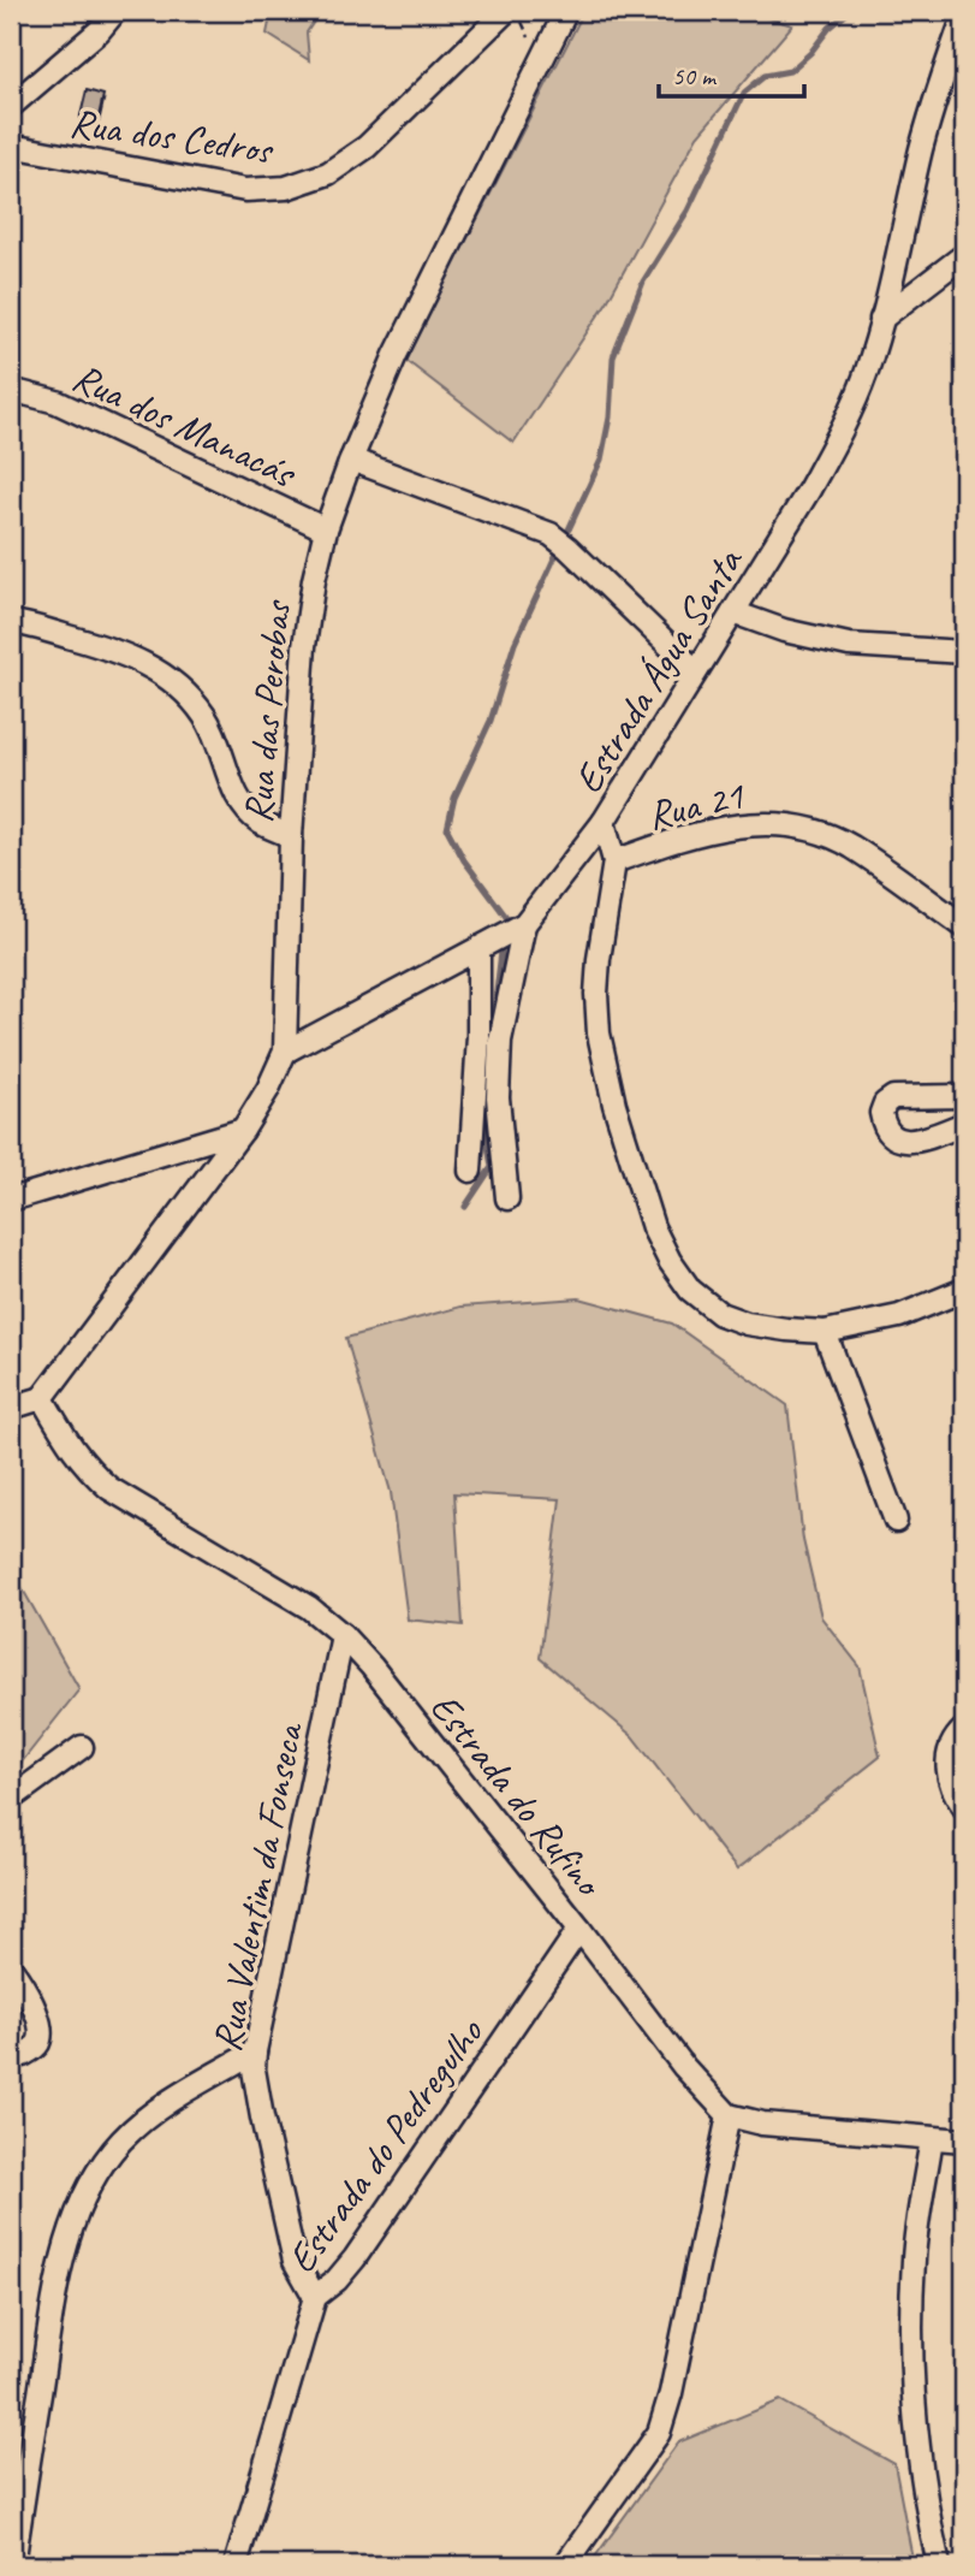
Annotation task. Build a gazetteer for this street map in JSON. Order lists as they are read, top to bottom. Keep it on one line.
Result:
{"streets":{"street":["Rua dos Cedros","Rua dos Manacás","Estrada Água Santa","Rua das Perobas","Rua 21","Estrada do Rufino","Rua Valentim da Fonseca","Estrada do Pedregulho"]},"crossings":[["Rua dos Manacás","Rua das Perobas"],["Estrada Água Santa","Rua 21"],["Rua das Perobas","Estrada do Rufino"],["Estrada do Rufino","Rua Valentim da Fonseca"],["Estrada do Rufino","Estrada do Pedregulho"],["Rua Valentim da Fonseca","Estrada do Pedregulho"]],"scale_bar":"50 m"}
